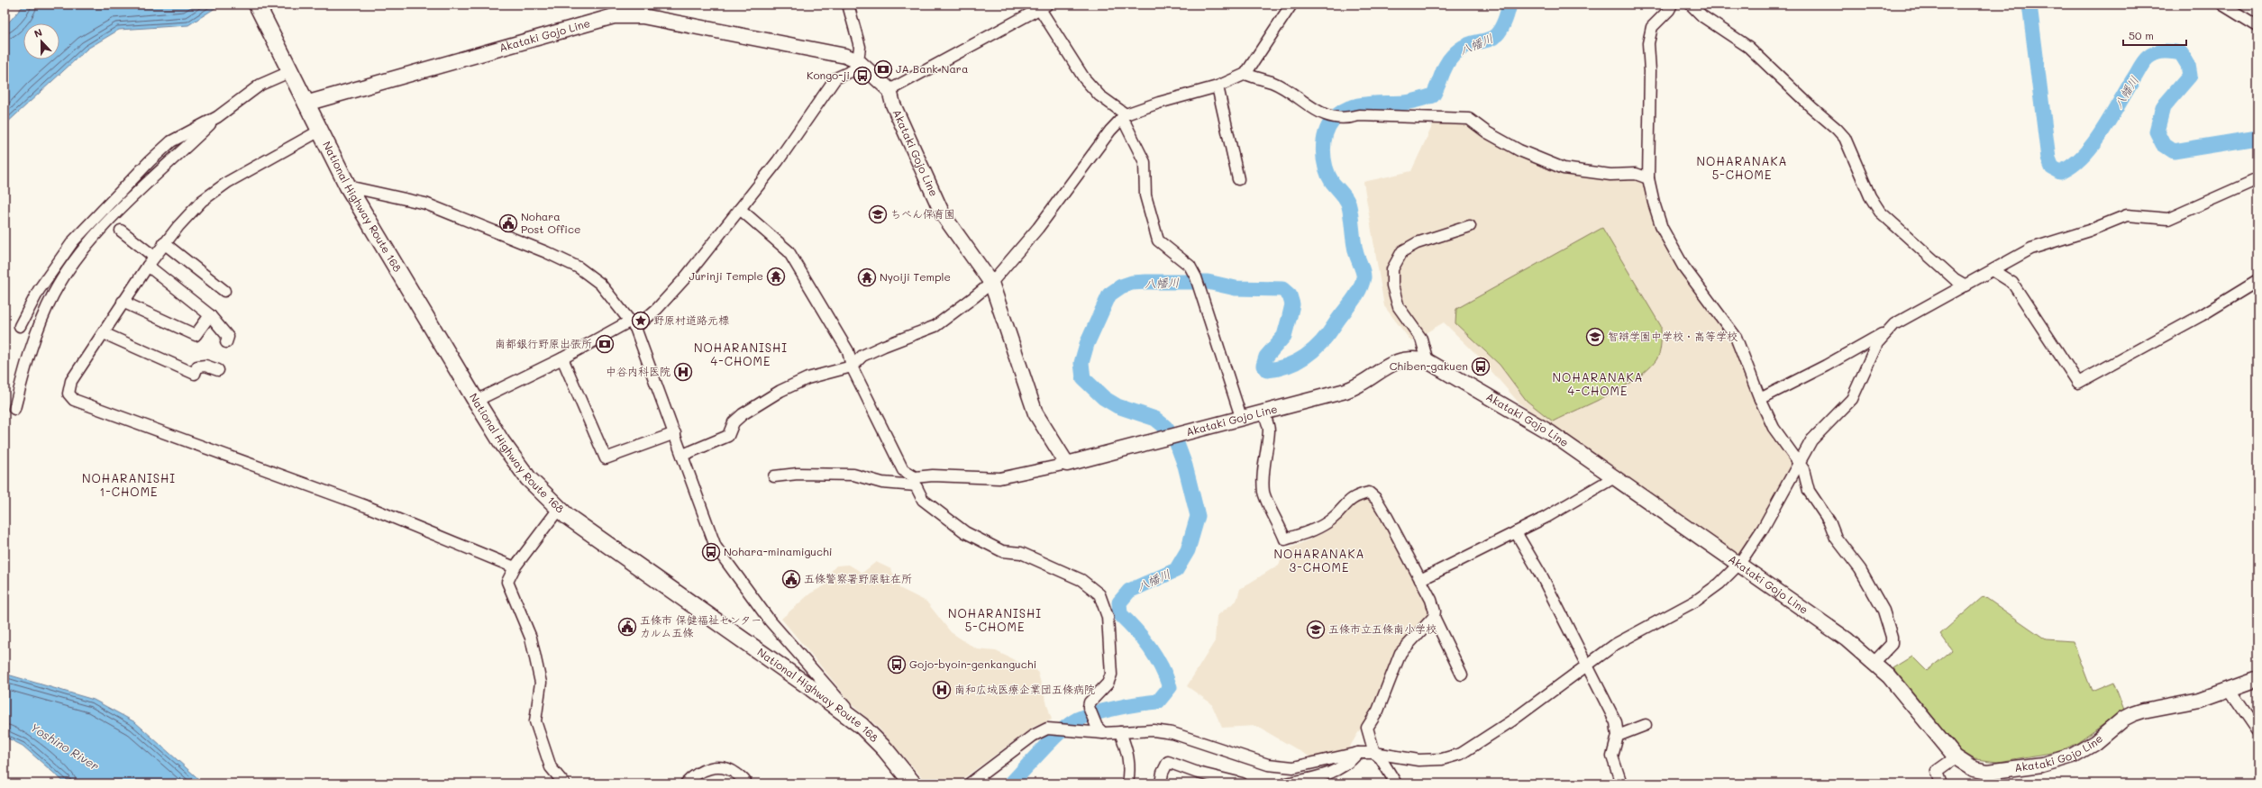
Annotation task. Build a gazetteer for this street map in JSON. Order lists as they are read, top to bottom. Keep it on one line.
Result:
{"streets":{"highway":["National Highway Route 168"],"main road":["Akataki Gojo Line"]},"crossings":[["Akataki Gojo Line","National Highway Route 168"]],"districts":["NOHARANAKA 5-CHOME","NOHARANISHI 4-CHOME","NOHARANAKA 4-CHOME","NOHARANISHI 1-CHOME","NOHARANAKA 3-CHOME","NOHARANISHI 5-CHOME"],"water":["八幡川","Yoshino River"],"places":{"bank":["JA Bank Nara","南都銀行野原出張所"],"bus stop":["Kongo-ji","Chiben-gakuen","Nohara-minamiguchi","Gojo-byoin-genkanguchi"],"school or university":["ちべん保育園","智辯学園中学校・高等学校","五條市立五條南小学校"],"public building":["Nohara Post Office","五條警察署野原駐在所","五條市 保健福祉センター カルム五條"],"temple":["Jurinji Temple","Nyoiji Temple"],"place":["野原村道路元標"],"hospital":["中谷内科医院","南和広域医療企業団五條病院"]},"scale_bar":"50 m","north":"top"}
